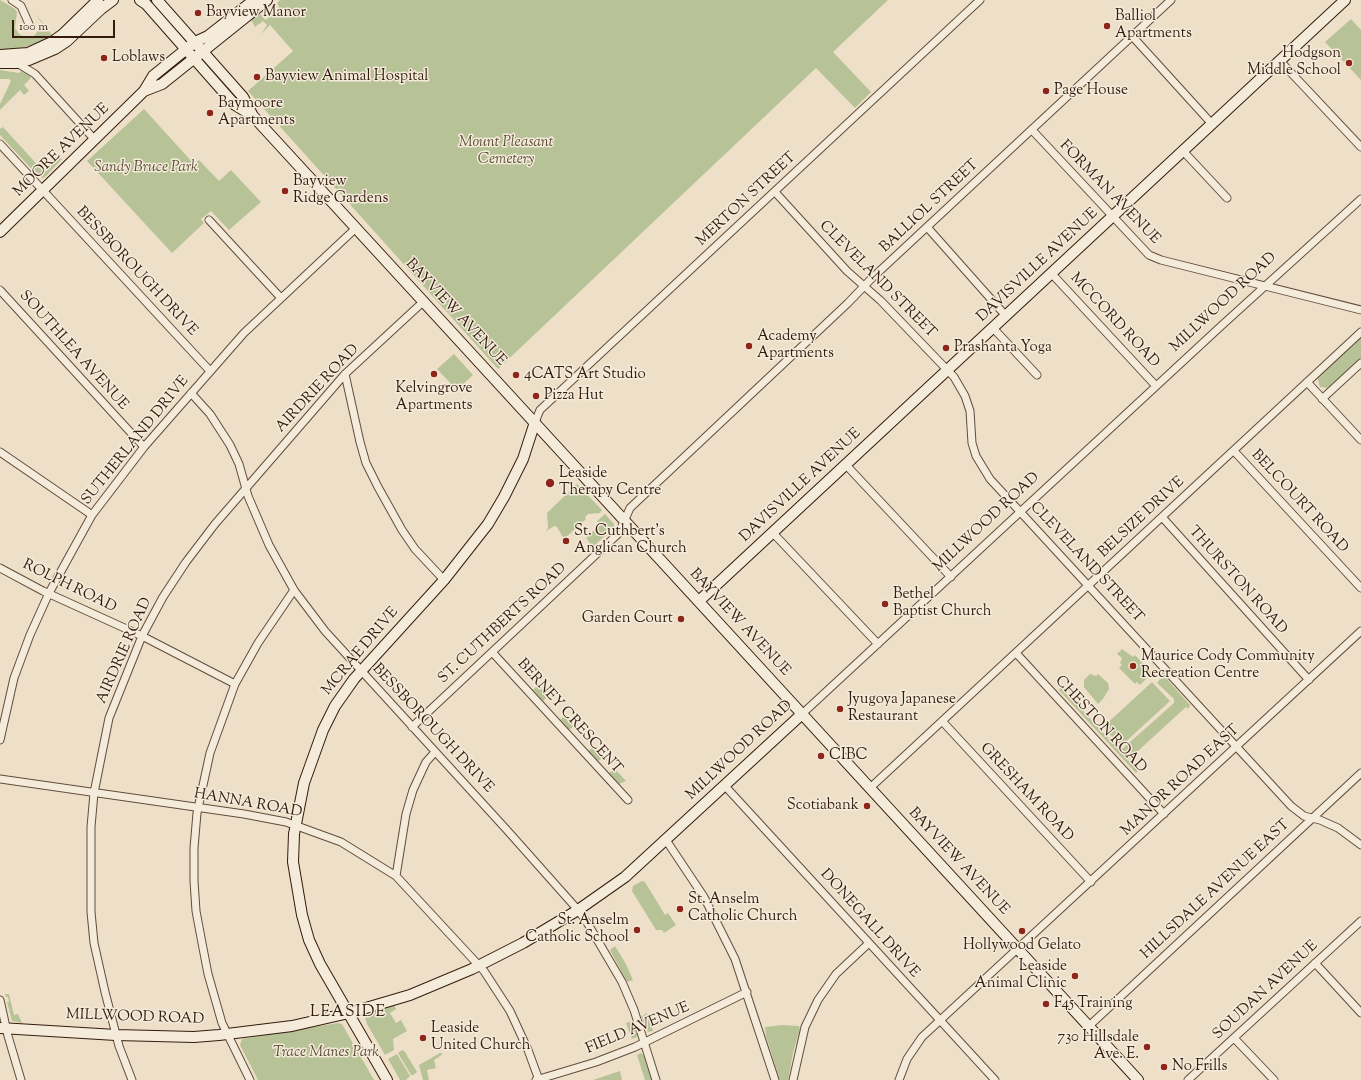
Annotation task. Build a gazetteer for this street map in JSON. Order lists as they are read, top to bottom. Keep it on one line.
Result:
{"streets":{"street":["MOORE AVENUE","FORMAN AVENUE","MERTON STREET","BALLIOL STREET","DAVISVILLE AVENUE","BESSBOROUGH DRIVE","CLEVELAND STREET","MILLWOOD ROAD","BAYVIEW AVENUE","MCCORD ROAD","SOUTHLEA AVENUE","AIRDRIE ROAD","SUTHERLAND DRIVE","BELCOURT ROAD","BELSIZE DRIVE","THURSTON ROAD","ROLPH ROAD","ST. CUTHBERTS ROAD","MCRAE DRIVE","BERNEY CRESCENT","CHESTON ROAD","MANOR ROAD EAST","GRESHAM ROAD","HANNA ROAD","HILLSDALE AVENUE EAST","DONEGALL DRIVE","SOUDAN AVENUE","FIELD AVENUE"]},"crossings":[["MOORE AVENUE","BESSBOROUGH DRIVE"],["MOORE AVENUE","BAYVIEW AVENUE"],["FORMAN AVENUE","BALLIOL STREET"],["FORMAN AVENUE","DAVISVILLE AVENUE"],["FORMAN AVENUE","MILLWOOD ROAD"],["MERTON STREET","CLEVELAND STREET"],["MERTON STREET","BAYVIEW AVENUE"],["MERTON STREET","MCRAE DRIVE"],["BALLIOL STREET","CLEVELAND STREET"],["BALLIOL STREET","BAYVIEW AVENUE"],["BALLIOL STREET","ST. CUTHBERTS ROAD"],["DAVISVILLE AVENUE","CLEVELAND STREET"],["DAVISVILLE AVENUE","BAYVIEW AVENUE"],["DAVISVILLE AVENUE","MCCORD ROAD"],["BESSBOROUGH DRIVE","MILLWOOD ROAD"],["BESSBOROUGH DRIVE","AIRDRIE ROAD"],["BESSBOROUGH DRIVE","SUTHERLAND DRIVE"],["BESSBOROUGH DRIVE","ST. CUTHBERTS ROAD"],["BESSBOROUGH DRIVE","MCRAE DRIVE"],["BESSBOROUGH DRIVE","FIELD AVENUE"],["CLEVELAND STREET","MILLWOOD ROAD"],["CLEVELAND STREET","BELSIZE DRIVE"],["CLEVELAND STREET","MANOR ROAD EAST"],["CLEVELAND STREET","HILLSDALE AVENUE EAST"],["MILLWOOD ROAD","BAYVIEW AVENUE"],["MILLWOOD ROAD","MCCORD ROAD"],["MILLWOOD ROAD","AIRDRIE ROAD"],["MILLWOOD ROAD","MCRAE DRIVE"],["MILLWOOD ROAD","HANNA ROAD"],["MILLWOOD ROAD","DONEGALL DRIVE"],["BAYVIEW AVENUE","AIRDRIE ROAD"],["BAYVIEW AVENUE","SUTHERLAND DRIVE"],["BAYVIEW AVENUE","BELSIZE DRIVE"],["BAYVIEW AVENUE","ST. CUTHBERTS ROAD"],["BAYVIEW AVENUE","MCRAE DRIVE"],["BAYVIEW AVENUE","MANOR ROAD EAST"],["BAYVIEW AVENUE","HILLSDALE AVENUE EAST"],["SOUTHLEA AVENUE","SUTHERLAND DRIVE"],["AIRDRIE ROAD","ROLPH ROAD"],["AIRDRIE ROAD","HANNA ROAD"],["SUTHERLAND DRIVE","ROLPH ROAD"],["BELCOURT ROAD","BELSIZE DRIVE"],["BELSIZE DRIVE","THURSTON ROAD"],["BELSIZE DRIVE","CHESTON ROAD"],["BELSIZE DRIVE","GRESHAM ROAD"],["THURSTON ROAD","MANOR ROAD EAST"],["ST. CUTHBERTS ROAD","BERNEY CRESCENT"],["MCRAE DRIVE","HANNA ROAD"],["CHESTON ROAD","MANOR ROAD EAST"],["MANOR ROAD EAST","GRESHAM ROAD"],["MANOR ROAD EAST","DONEGALL DRIVE"],["HANNA ROAD","FIELD AVENUE"]],"districts":["LEASIDE"],"parks":["Mount Pleasant Cemetery","Sandy Bruce Park","Trace Manes Park"],"places":["Bayview Manor","Balliol Apartments","Loblaws","Hodgson Middle School","Bayview Animal Hospital","Page House","Baymoore Apartments","Bayview Ridge Gardens","Academy Apartments","Prashanta Yoga","Kelvingrove Apartments","4CATS Art Studio","Pizza Hut","Leaside Therapy Centre","St. Cuthbert's Anglican Church","Bethel Baptist Church","Garden Court","Maurice Cody Community Recreation Centre","Jyugoya Japanese Restaurant","CIBC","Scotiabank","St. Anselm Catholic Church","St. Anselm Catholic School","Hollywood Gelato","Leaside Animal Clinic","F45 Training","Leaside United Church","730 Hillsdale Ave. E.","No Frills"],"scale_bar":"100 m"}
